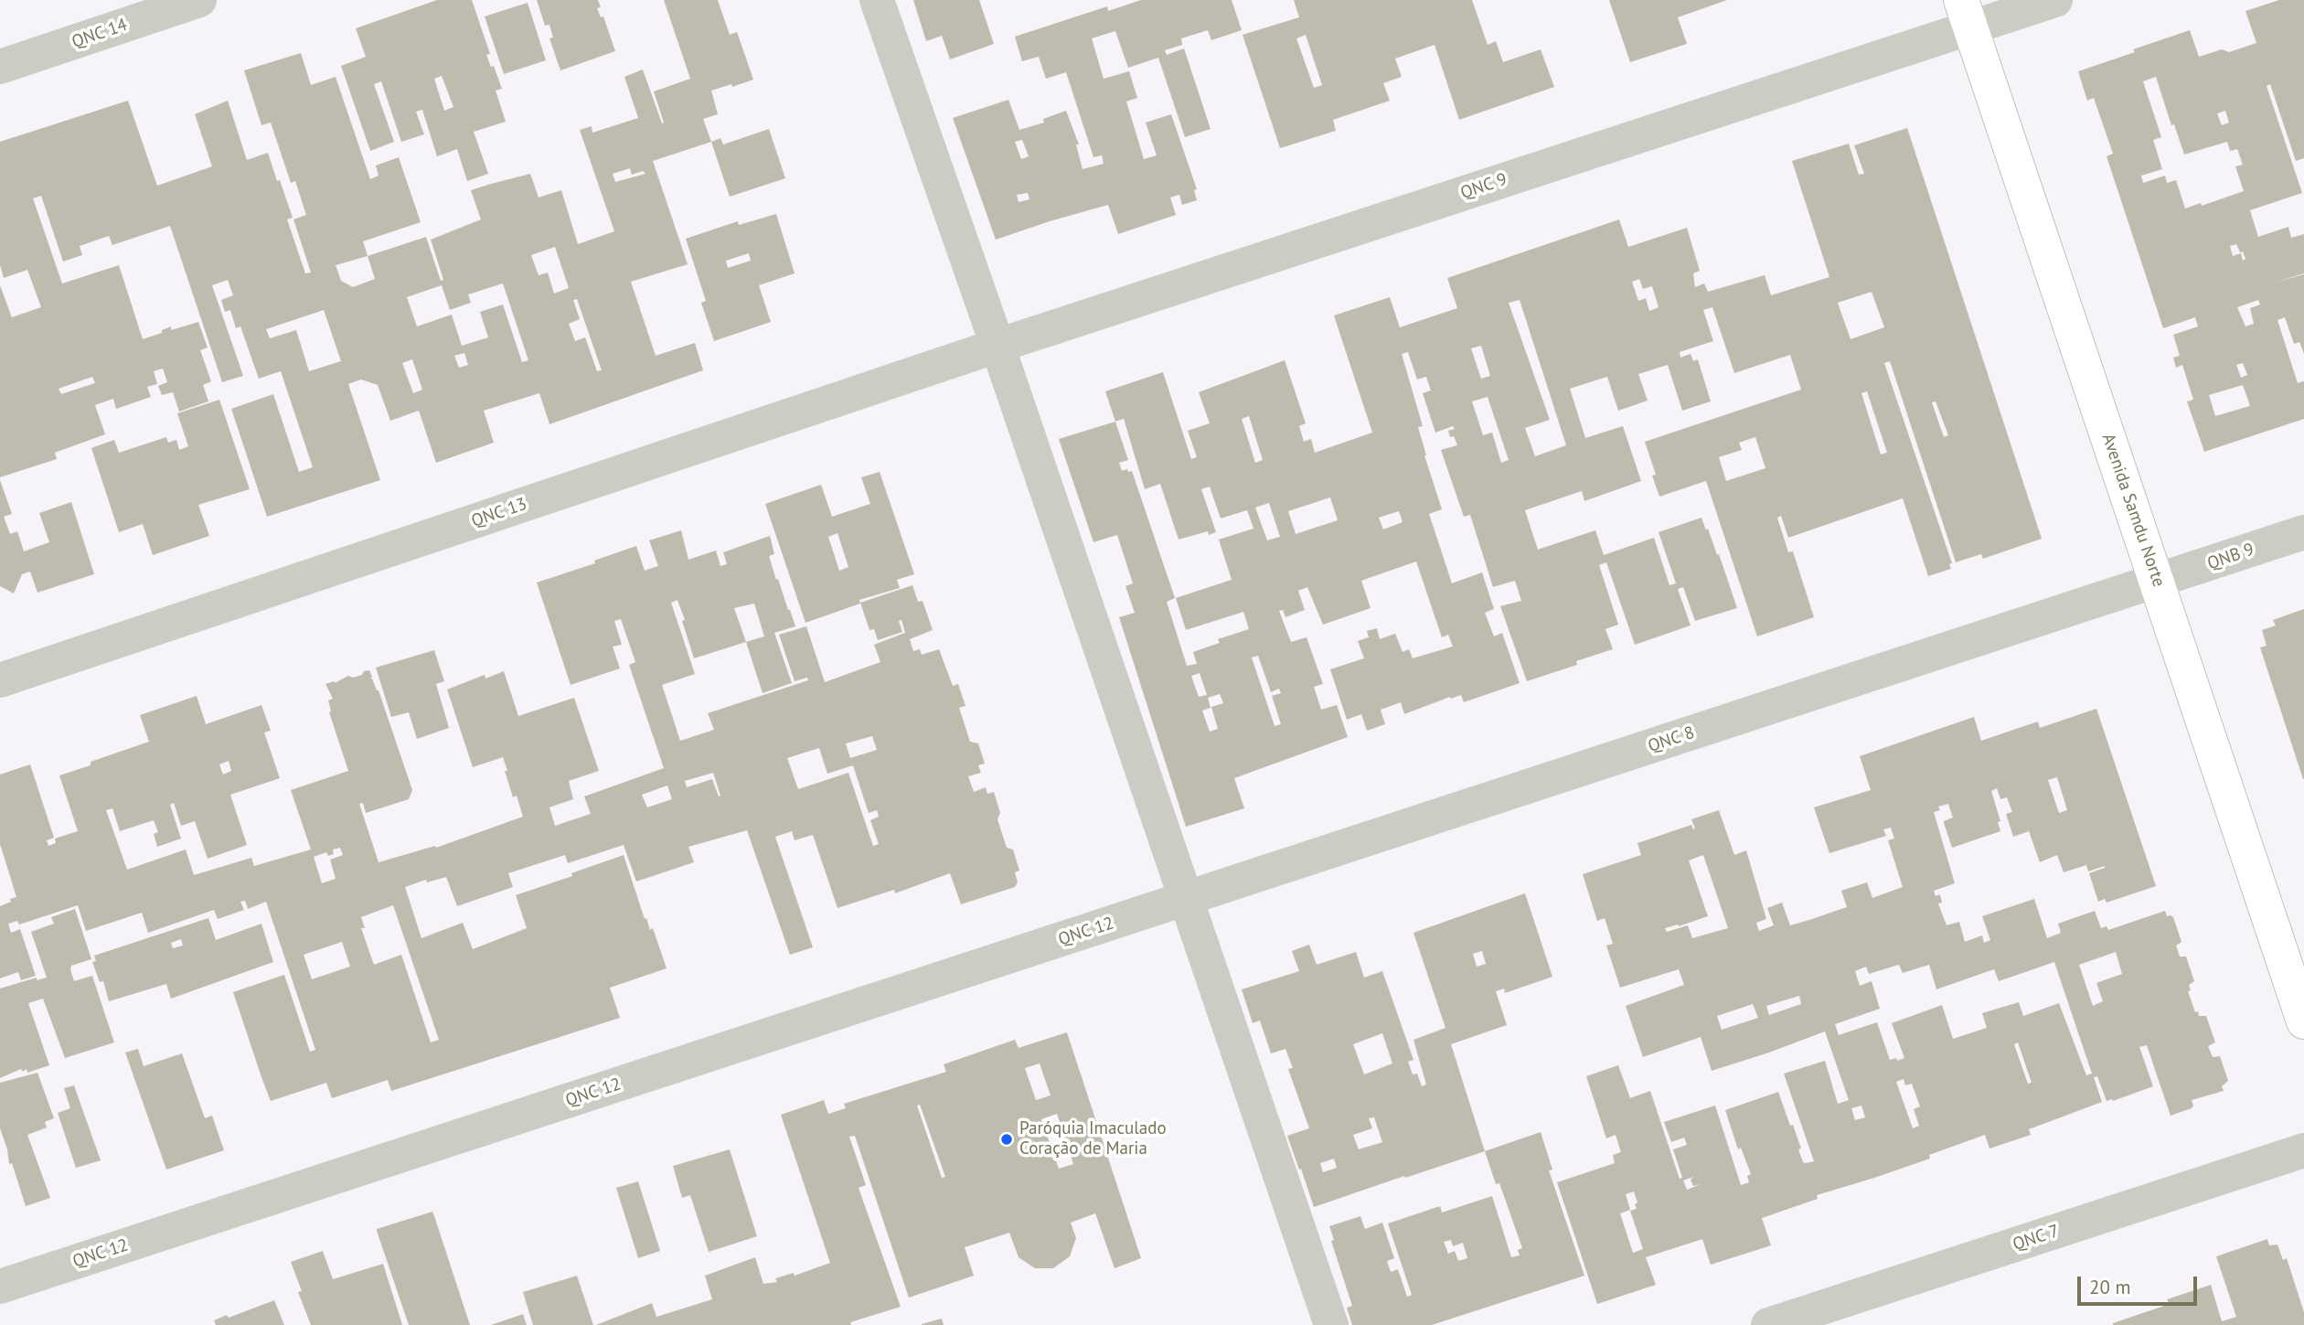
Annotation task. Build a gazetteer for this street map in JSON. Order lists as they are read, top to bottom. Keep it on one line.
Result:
{"streets":{"main road":["Avenida Samdu Norte"],"street":["QNC 14","QNC 9","QNC 13","QNB 9","QNC 8","QNC 12","QNC 7"]},"crossings":[["QNC 9","Avenida Samdu Norte"],["QNC 9","QNC 13"],["Avenida Samdu Norte","QNB 9"],["Avenida Samdu Norte","QNC 8"],["QNB 9","QNC 8"],["QNC 8","QNC 12"]],"places":["Paróquia Imaculado Coração de Maria"],"scale_bar":"20 m"}
